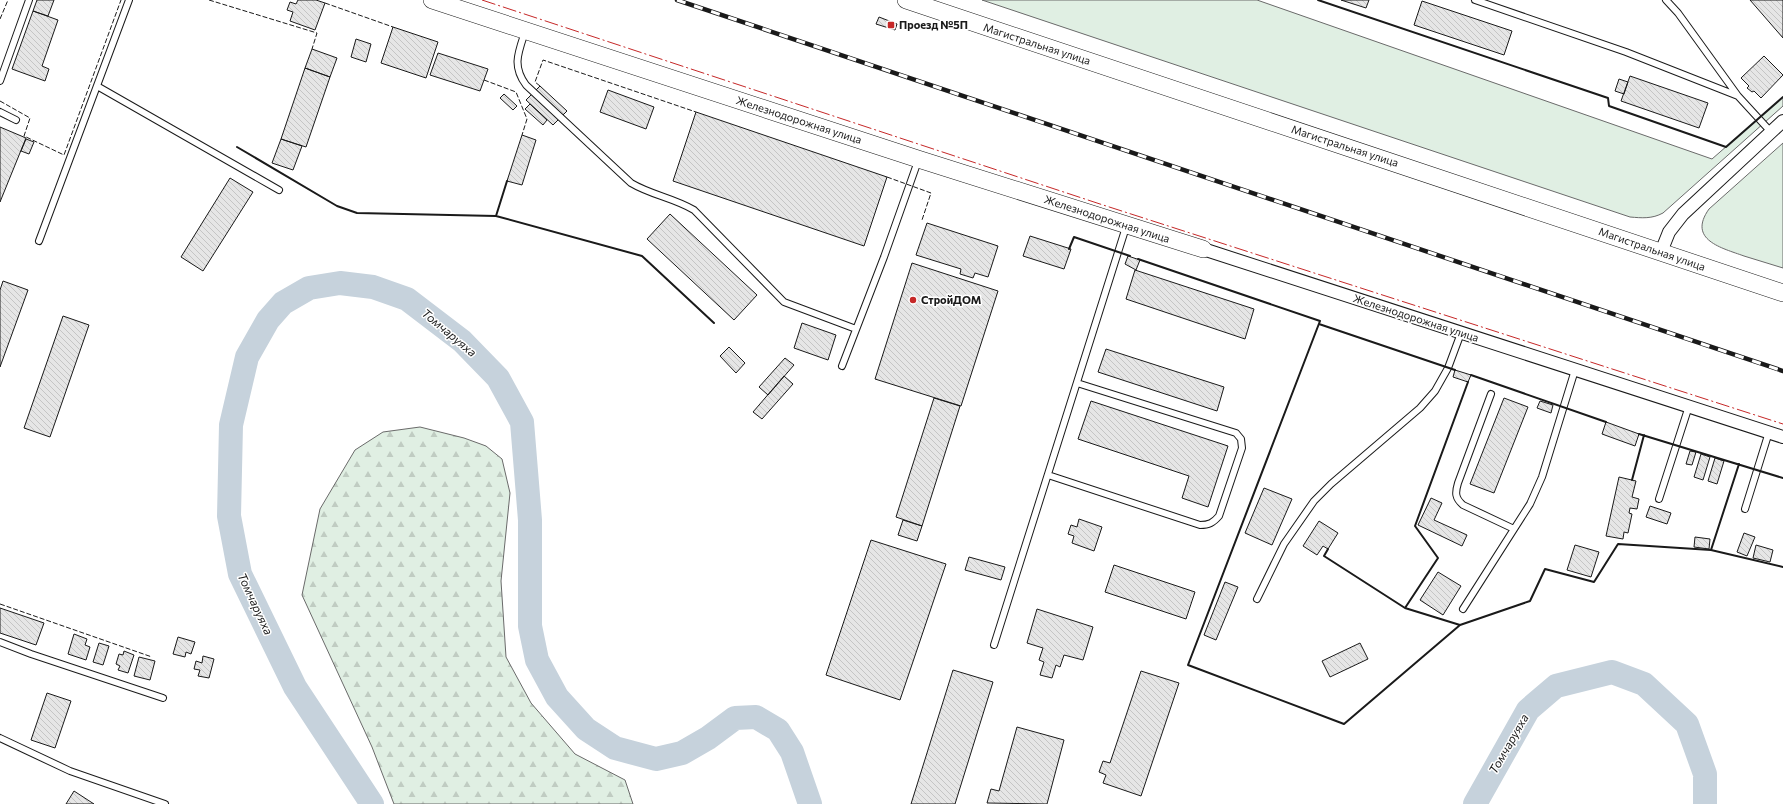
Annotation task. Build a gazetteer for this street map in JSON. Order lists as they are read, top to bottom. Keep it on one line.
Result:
{"streets":{"main road":["Магистральная улица","Железнодорожная улица"]},"water":["Томчаруяха"],"places":{"transit":["Проезд №5П"],"other":["СтройДОМ"]}}
